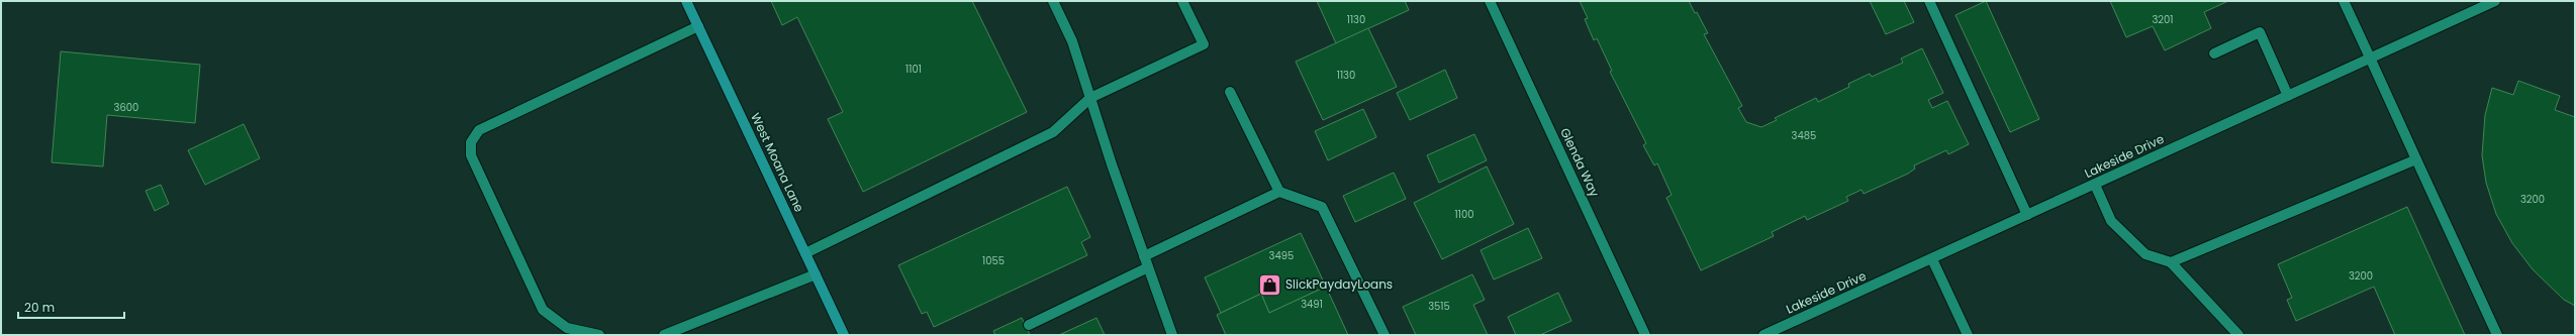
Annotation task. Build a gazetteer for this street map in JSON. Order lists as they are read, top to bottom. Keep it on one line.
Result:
{"streets":{"main road":["West Moana Lane"],"street":["Lakeside Drive","Glenda Way"]},"places":{"shop":["SlickPaydayLoans"]},"house_numbers":["1130","3201","1101","1130","3600","3485","3200","1100","3495","1055","3200","3491","3515"],"scale_bar":"20 m"}
